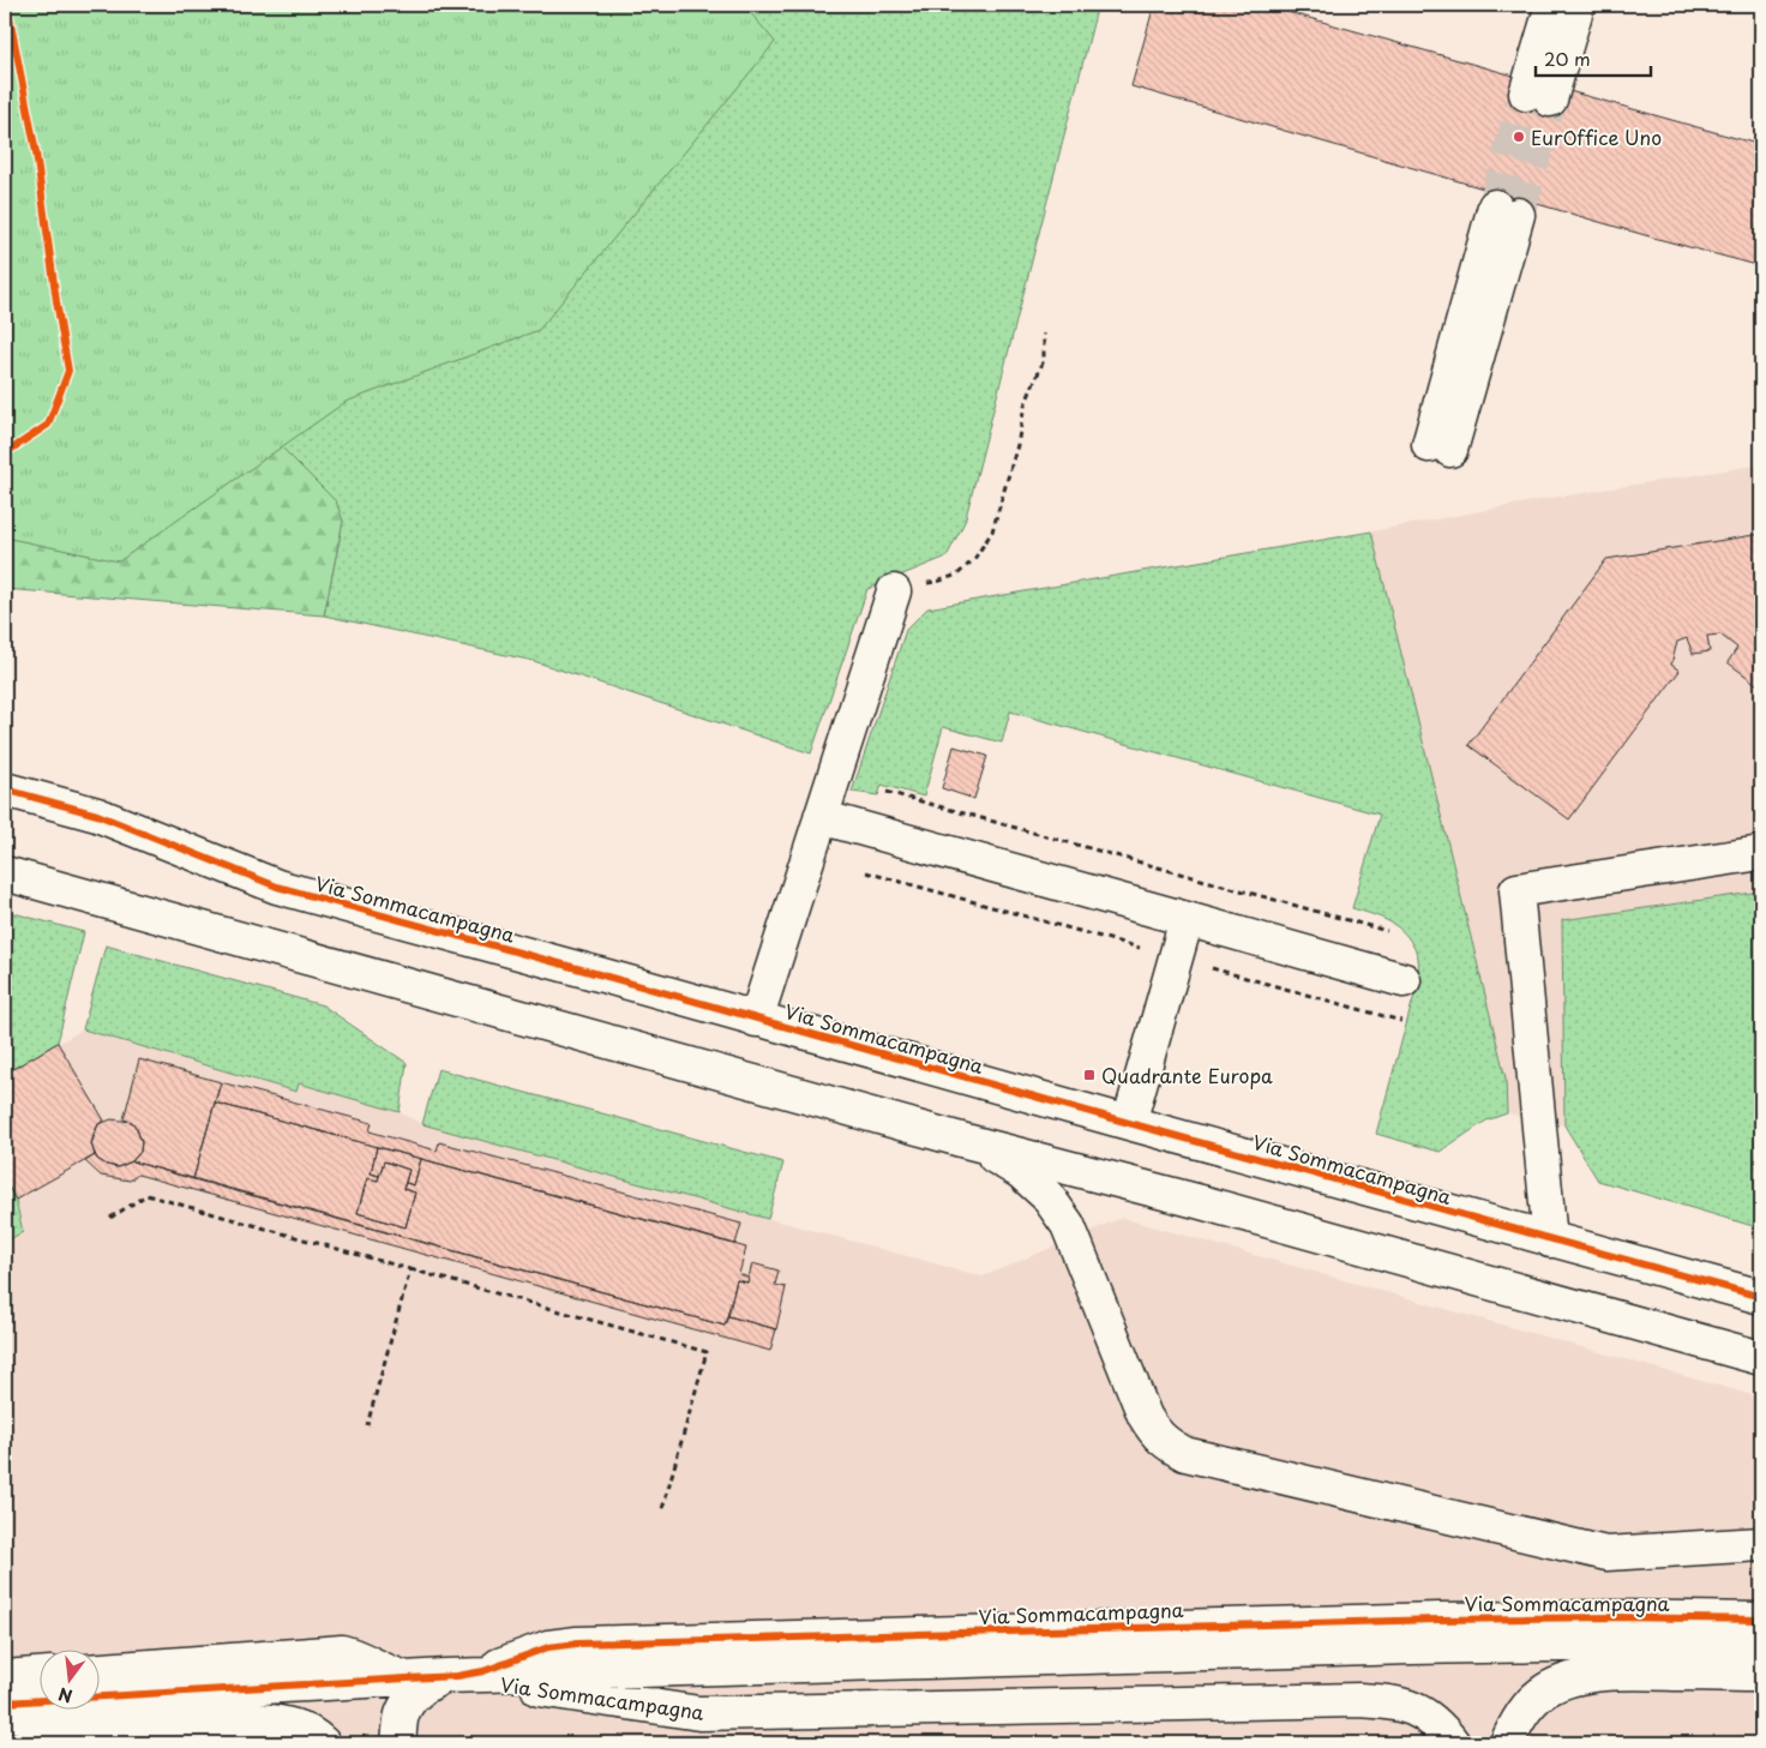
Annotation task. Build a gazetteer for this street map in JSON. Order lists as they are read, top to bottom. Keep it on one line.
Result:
{"streets":{"street":["Via Sommacampagna"]},"places":{"other":["EurOffice Uno"],"transit":["Quadrante Europa"]},"scale_bar":"20 m","north":"bottom"}
